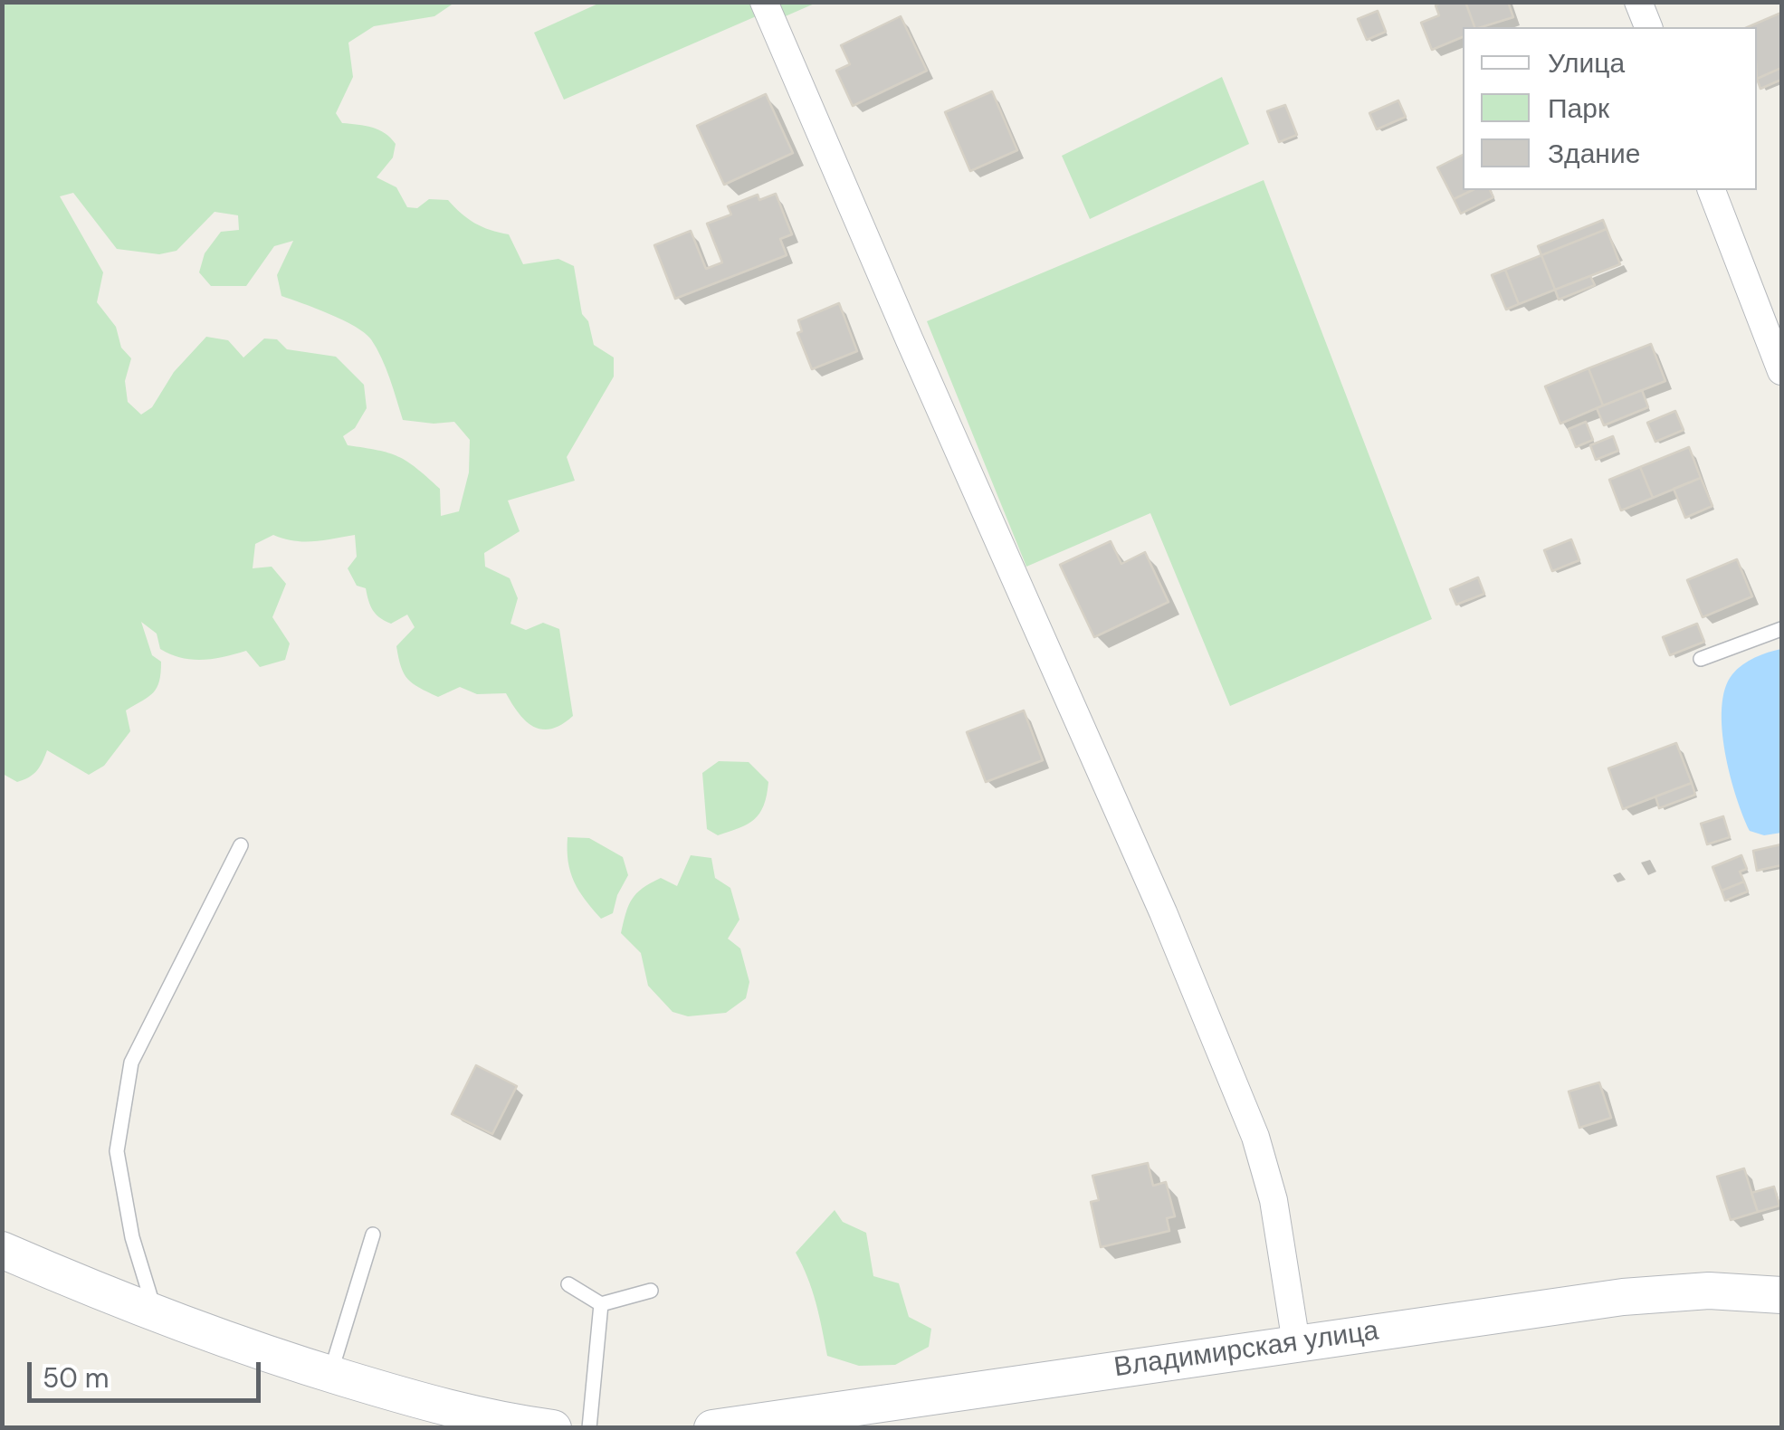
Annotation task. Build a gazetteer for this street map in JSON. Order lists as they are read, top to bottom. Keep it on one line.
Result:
{"streets":{"street":["Владимирская улица"]},"legend":["Улица","Парк","Здание"],"scale_bar":"50 m"}
